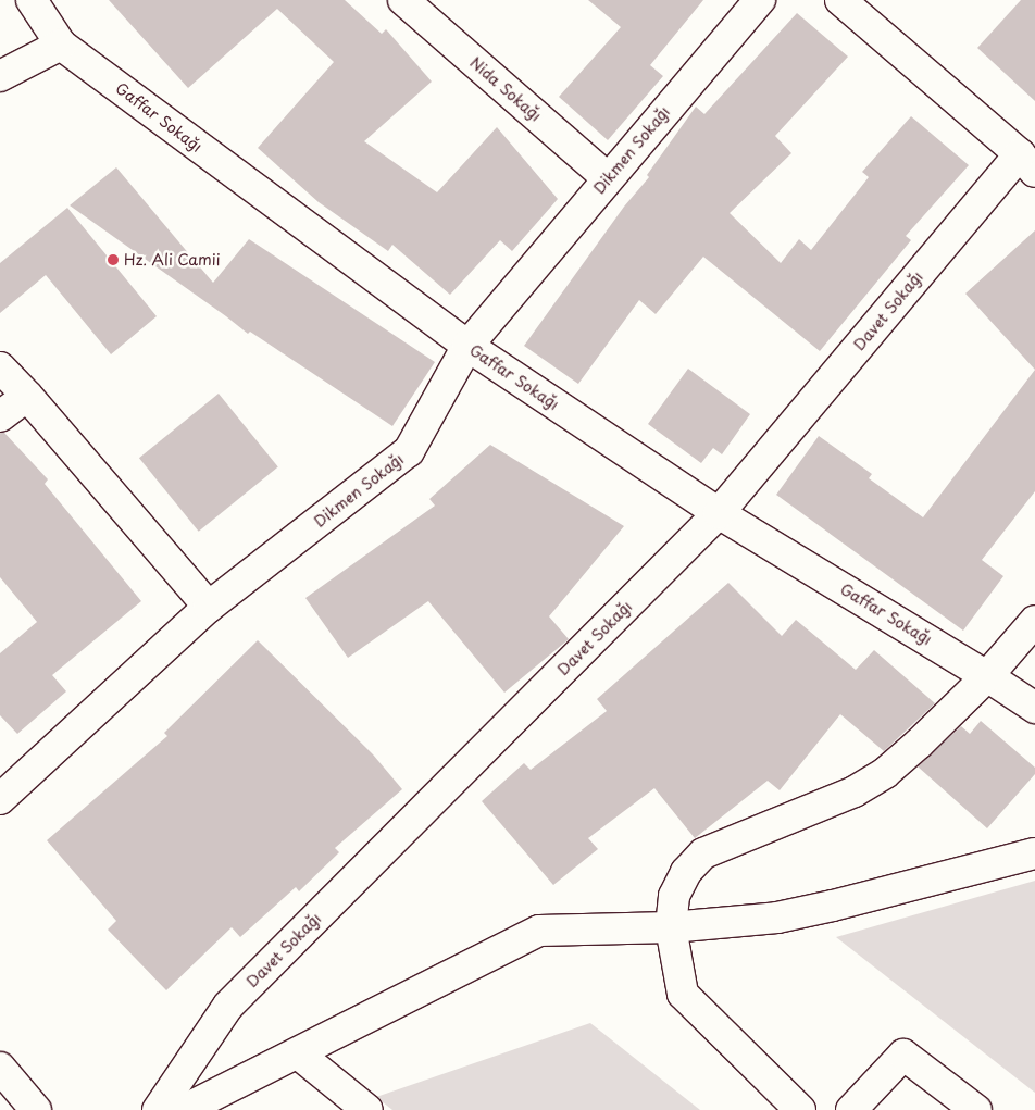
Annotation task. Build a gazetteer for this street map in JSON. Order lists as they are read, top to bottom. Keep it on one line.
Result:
{"streets":{"street":["Nida Sokağı","Gaffar Sokağı","Dikmen Sokağı","Davet Sokağı"]},"crossings":[["Nida Sokağı","Dikmen Sokağı"],["Gaffar Sokağı","Dikmen Sokağı"],["Gaffar Sokağı","Davet Sokağı"]],"places":["Hz. Ali Camii"]}
